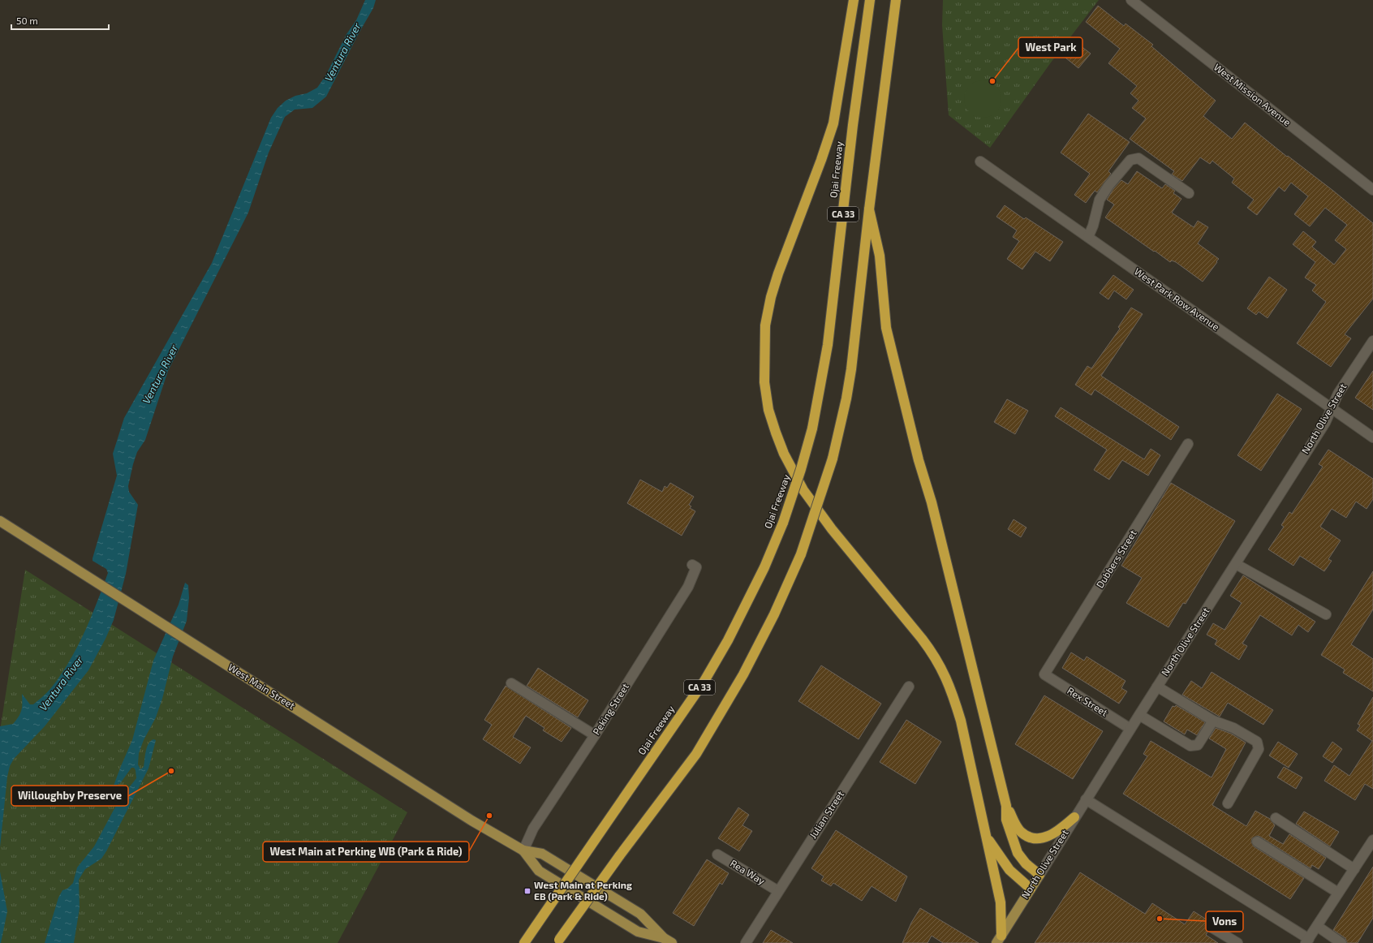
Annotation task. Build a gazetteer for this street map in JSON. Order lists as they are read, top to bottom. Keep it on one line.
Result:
{"streets":{"highway":["Ojai Freeway","CA 33"],"main road":["North Olive Street","West Main Street"],"street":["West Mission Avenue","West Park Row Avenue","Dubbers Street","Rex Street","Peking Street","Julian Street","Rea Way"]},"crossings":[["West Park Row Avenue","North Olive Street"],["North Olive Street","Rex Street"],["Dubbers Street","Rex Street"],["West Main Street","Peking Street"],["Julian Street","Rea Way"]],"water":["Ventura River"],"places":{"other":["West Park","Willoughby Preserve","West Main at Perking WB (Park & Ride)","Vons"],"transit":["West Main at Perking EB (Park & Ride)"]},"scale_bar":"50 m"}
